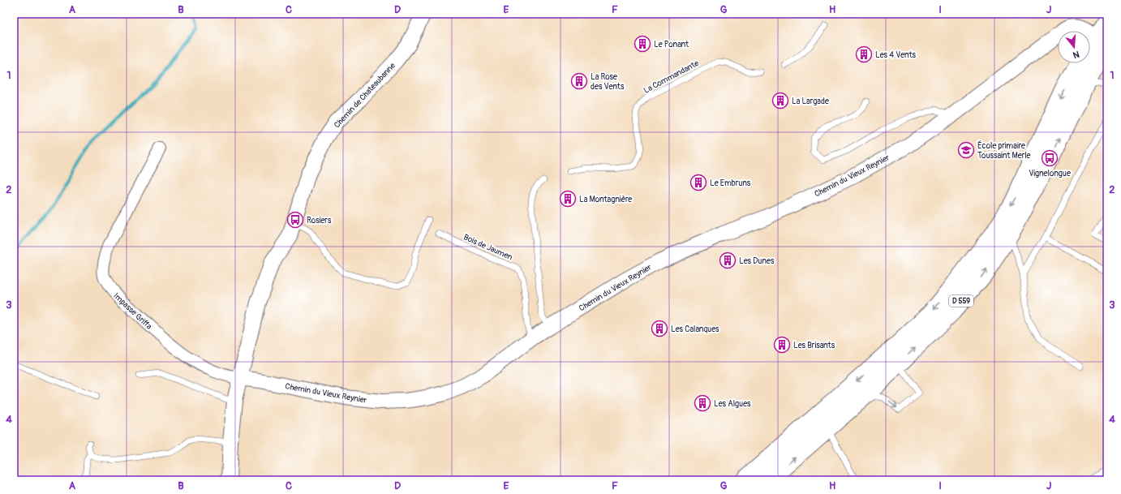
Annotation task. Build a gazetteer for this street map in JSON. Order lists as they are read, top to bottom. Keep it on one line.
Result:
{"streets":{"main road":["D 559"],"street":["Chemin de Chateaubanne","Chemin du Vieux Reynier","Impasse Griffa"],"lane":["La Commandante","Bois de Jaumen"]},"crossings":[["Chemin de Chateaubanne","Chemin du Vieux Reynier"],["Chemin de Chateaubanne","Impasse Griffa"],["Chemin du Vieux Reynier","Bois de Jaumen"],["Chemin du Vieux Reynier","Impasse Griffa"]],"places":{"building":["Le Ponant","Les 4 Vents","La Rose des Vents","La Largade","Le Embruns","La Montagnière","Les Dunes","Les Calanques","Les Brisants","Les Algues"],"school or university":["École primaire Toussaint Merle"],"bus stop":["Vignelongue","Rosiers"]},"north":"bottom","grid":{"columns":["A","B","C","D","E","F","G","H","I","J"],"rows":["1","2","3","4"]}}
